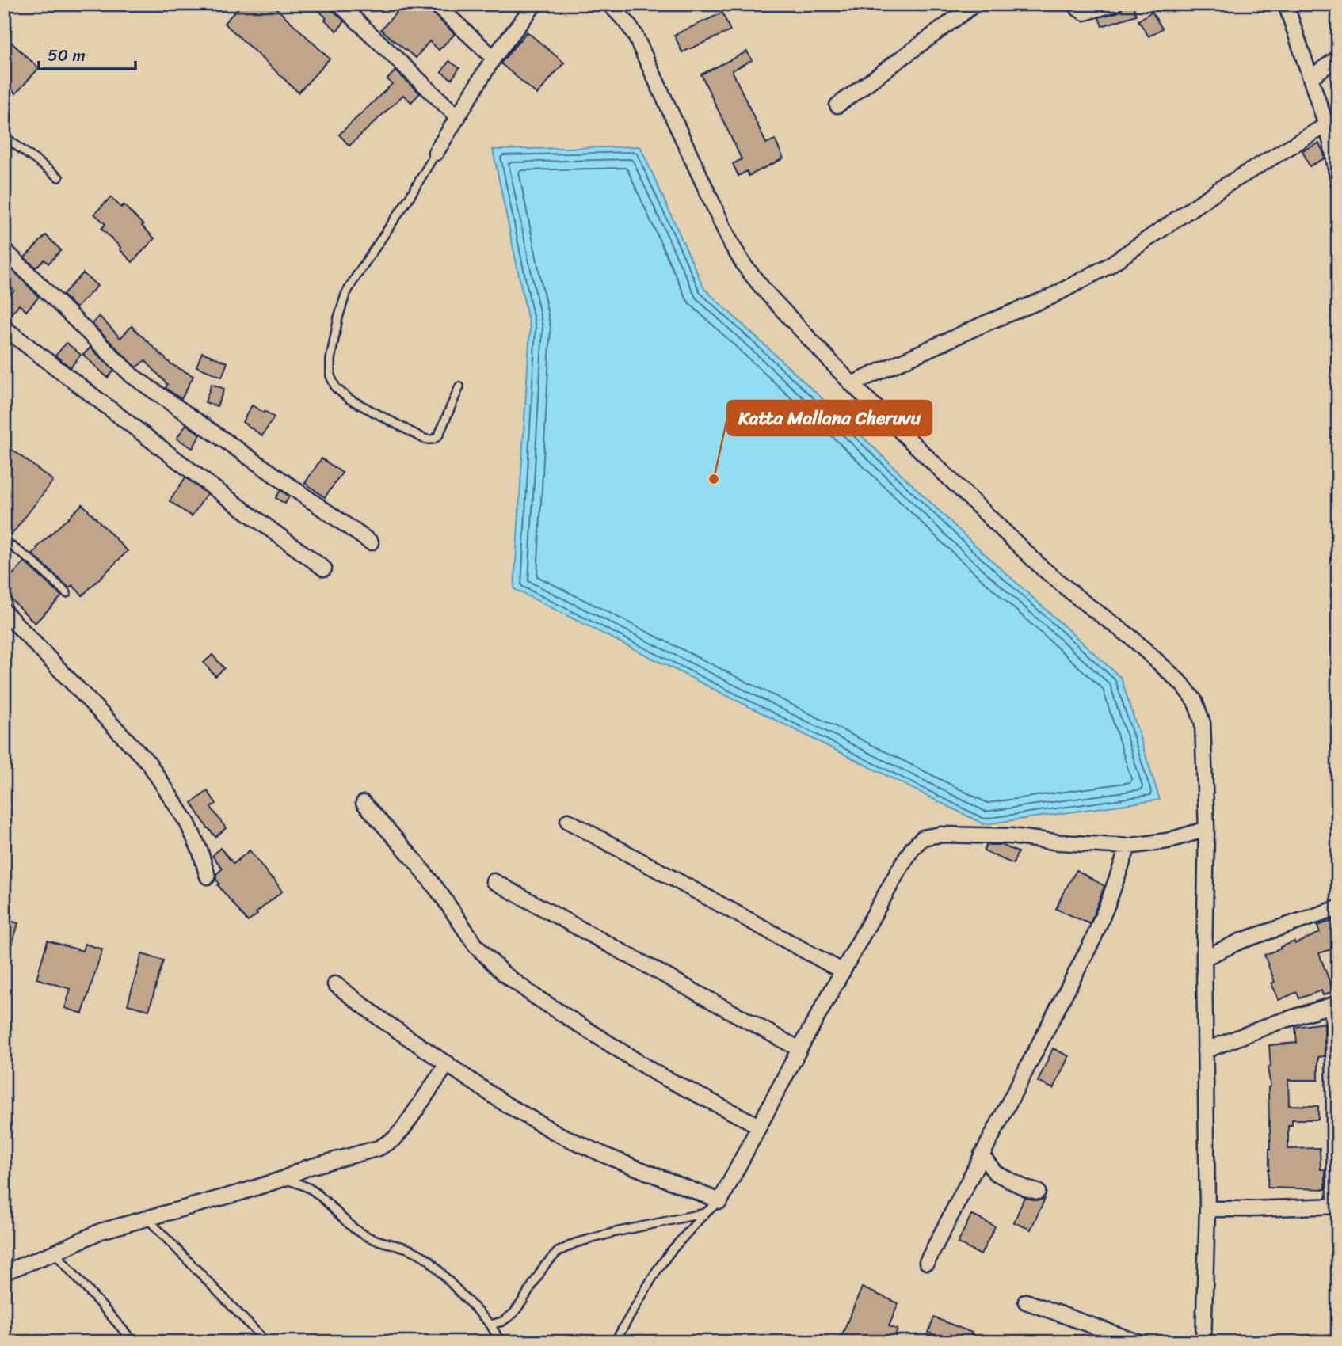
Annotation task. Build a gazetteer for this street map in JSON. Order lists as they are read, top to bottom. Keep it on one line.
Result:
{"places":["Katta Mallana Cheruvu"],"scale_bar":"50 m"}
